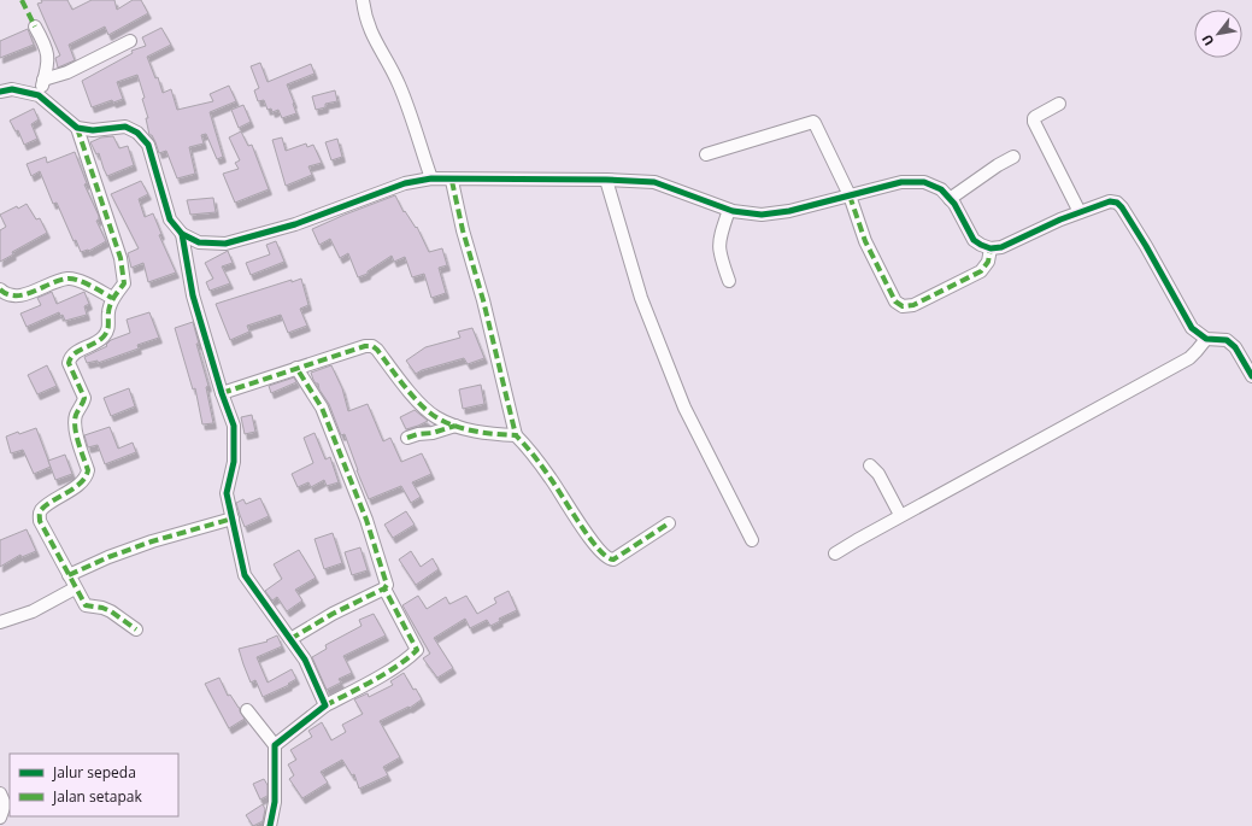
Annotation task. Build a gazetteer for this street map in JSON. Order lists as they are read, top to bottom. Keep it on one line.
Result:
{"legend":["Jalur sepeda","Jalan setapak"],"north":"bottom left"}
